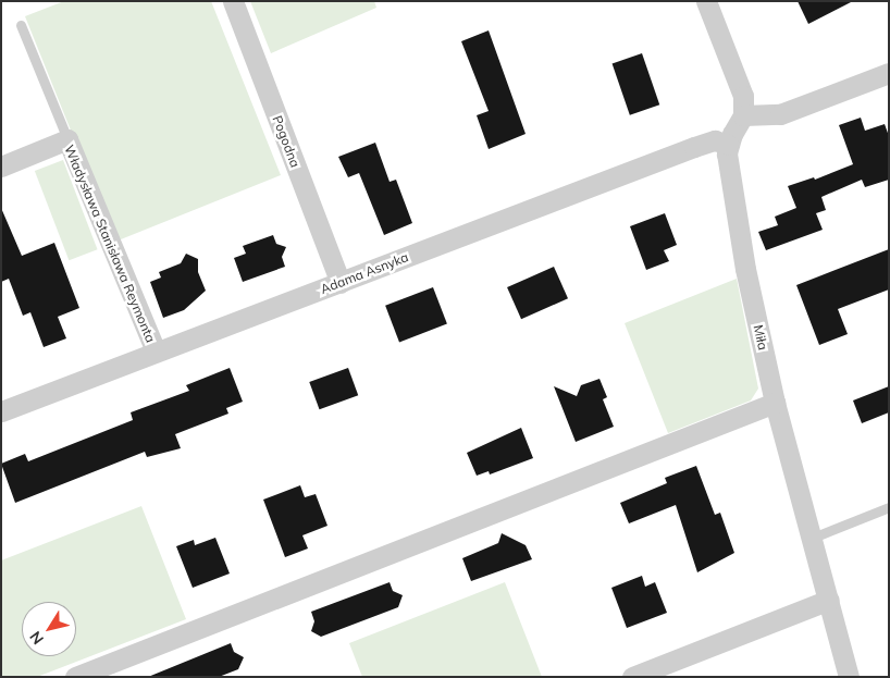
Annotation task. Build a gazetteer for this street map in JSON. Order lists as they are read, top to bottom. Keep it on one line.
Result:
{"streets":{"street":["Pogodna","Władysława Stanisława Reymonta","Adama Asnyka","Miła"]},"crossings":[["Pogodna","Adama Asnyka"],["Władysława Stanisława Reymonta","Adama Asnyka"],["Adama Asnyka","Miła"]],"north":"bottom left"}
